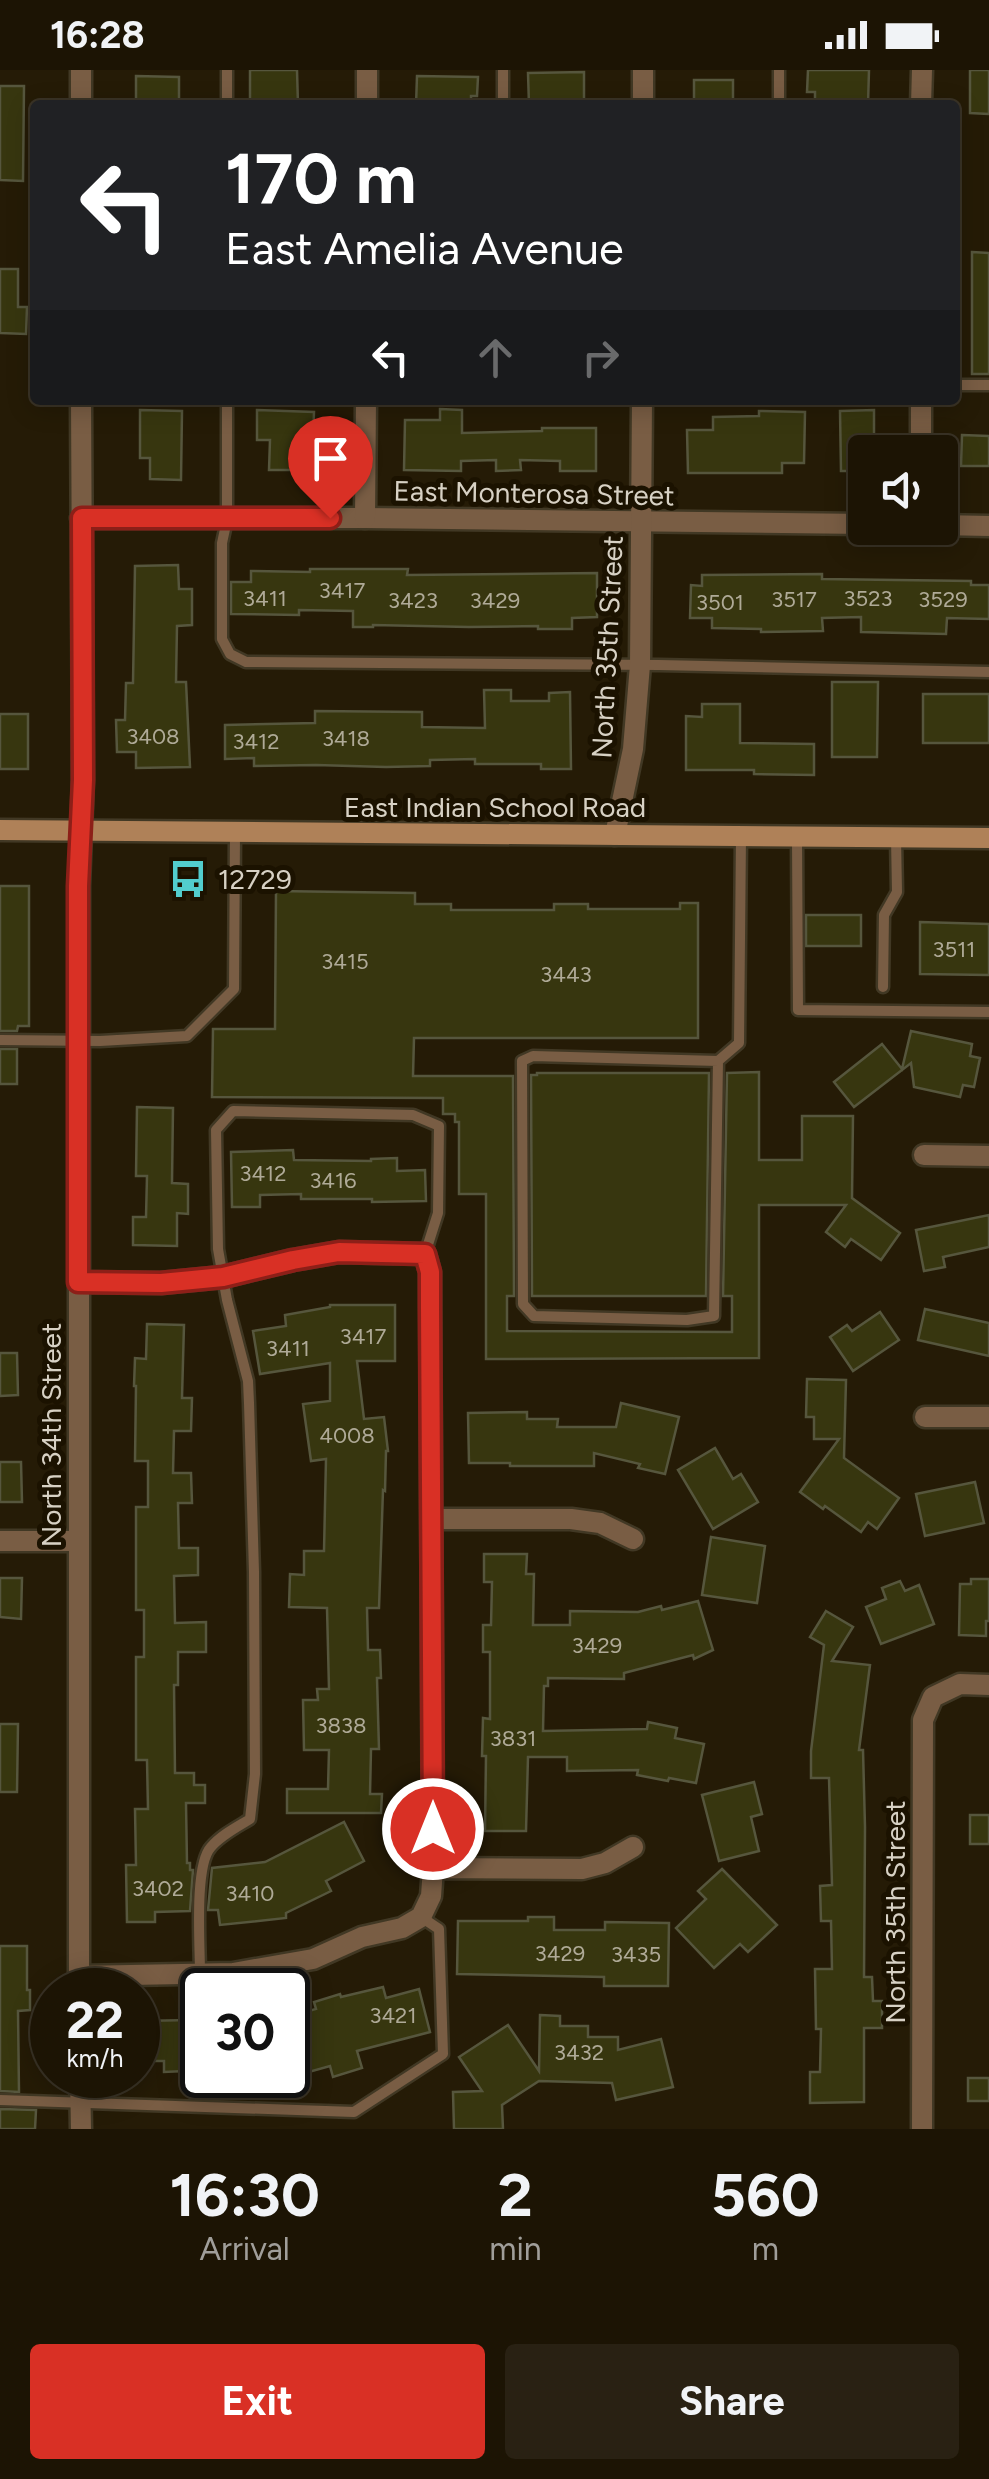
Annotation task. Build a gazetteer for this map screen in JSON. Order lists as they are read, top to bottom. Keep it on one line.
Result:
{"streets":{"main road":["East Indian School Road"],"street":["East Monterosa Street","North 35th Street","North 34th Street"]},"crossings":[["East Monterosa Street","North 35th Street"],["East Monterosa Street","North 34th Street"],["North 35th Street","East Indian School Road"],["East Indian School Road","North 34th Street"]],"places":{"bus stop":["12729"]},"house_numbers":["3417","3411","3523","3517","3529","3423","3429","3501","3408","3418","3412","3511","3415","3443","3412","3416","3417","3411","4008","3429","3838","3831","3402","3410","3429","3435","3421","3432"],"page":{"status":"16:28","turn":["170 m","East Amelia Avenue"],"speed":"22 km/h","limit":"30","eta":["16:30","Arrival","2","min","560","m"],"buttons":["Exit","Share"]}}
